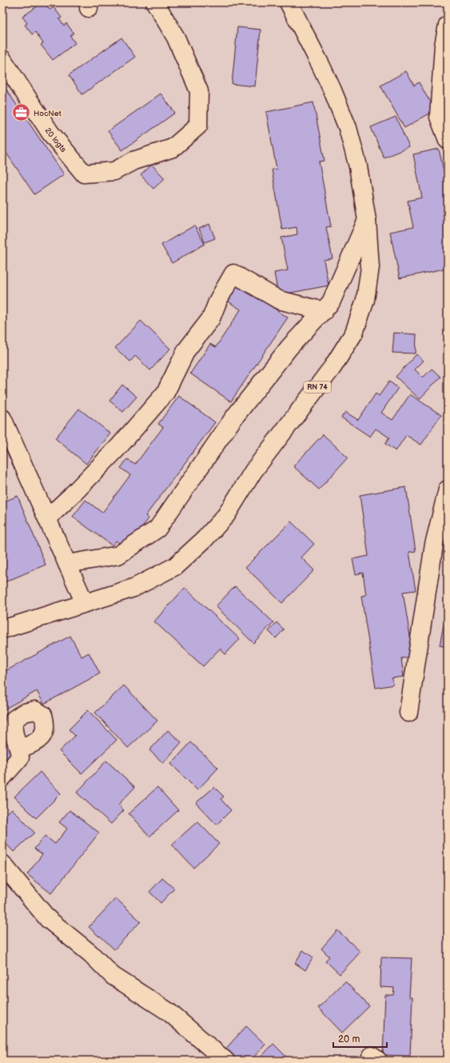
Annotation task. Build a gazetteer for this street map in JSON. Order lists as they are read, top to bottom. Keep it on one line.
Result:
{"streets":{"street":["20 logts","RN 74"]},"places":{"office":["HocNet"]},"scale_bar":"20 m"}
